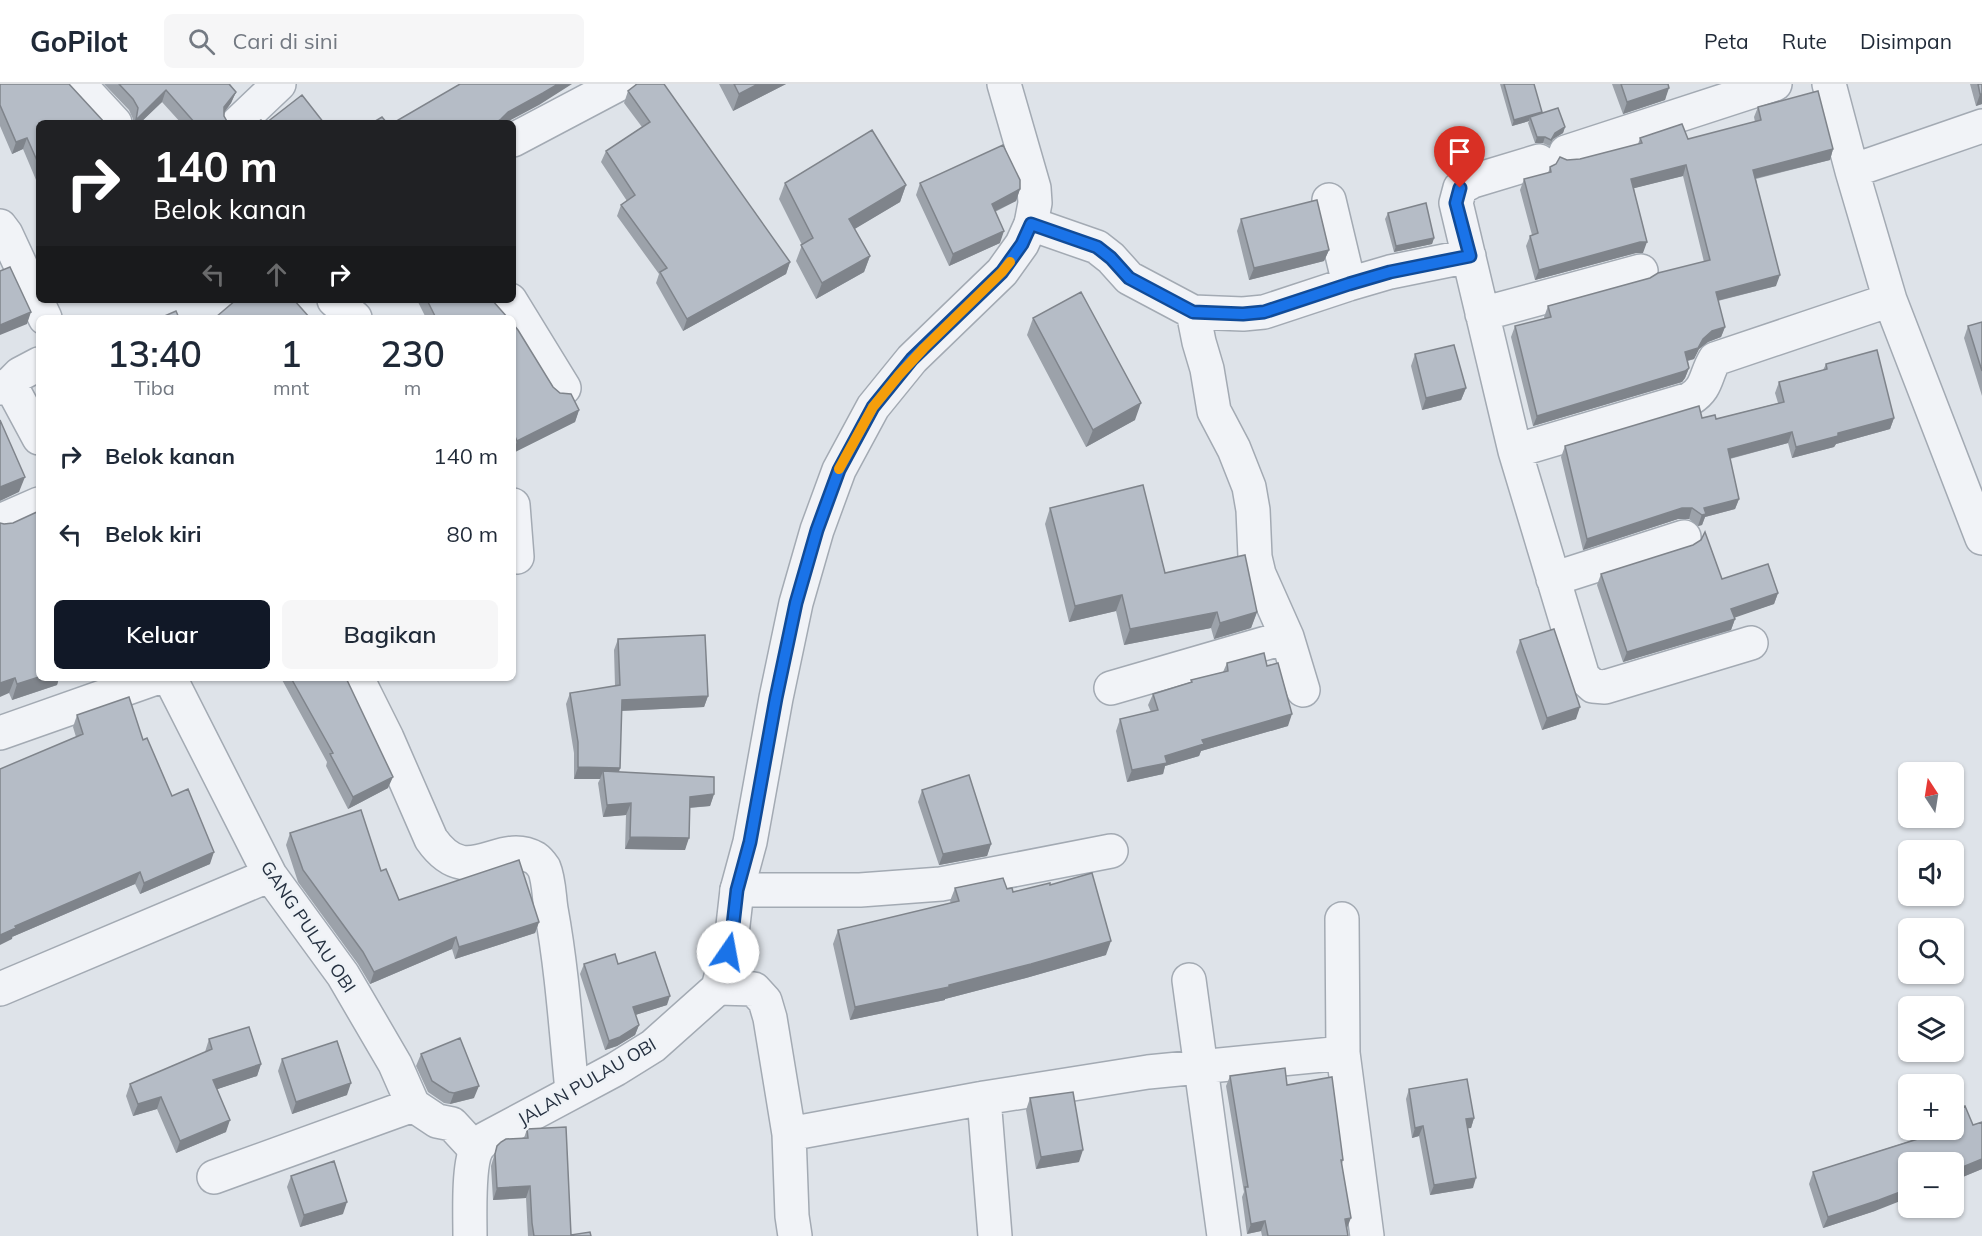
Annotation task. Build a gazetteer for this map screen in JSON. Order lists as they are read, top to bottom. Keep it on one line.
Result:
{"streets":{"street":["GANG PULAU OBI","JALAN PULAU OBI"]},"north":"top","page":{"header":"GoPilot","search":"Cari di sini","nav":["Peta","Rute","Disimpan"],"turn":["140 m","Belok kanan"],"eta":["13:40","Tiba","1","mnt","230","m"],"list":[{"name":"Belok kanan","value":"140 m"},{"name":"Belok kiri","value":"80 m"}],"buttons":["Keluar","Bagikan"],"map_buttons":["+","−"]}}
